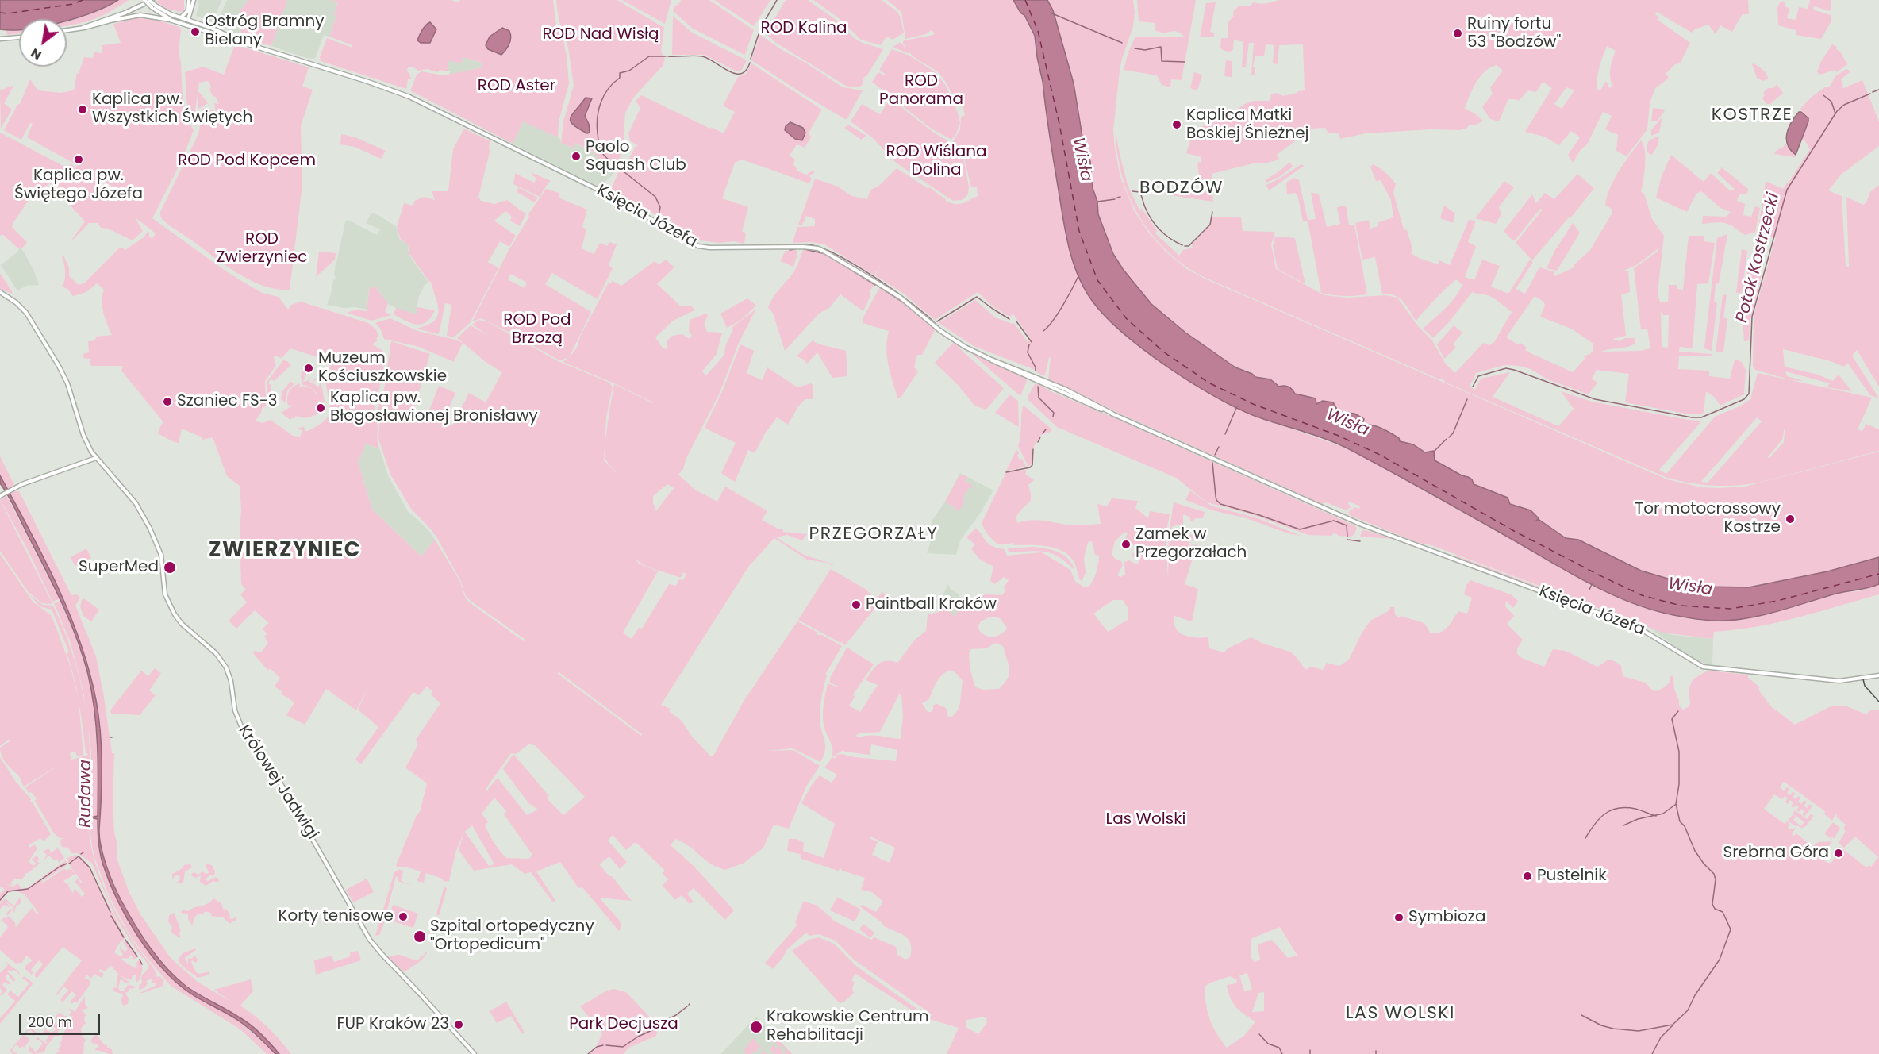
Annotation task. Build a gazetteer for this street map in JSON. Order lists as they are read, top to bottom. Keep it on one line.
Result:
{"streets":{"main road":["Księcia Józefa","Królowej Jadwigi"]},"districts":["KOSTRZE","BODZÓW","PRZEGORZAŁY","ZWIERZYNIEC","LAS WOLSKI"],"water":["Wisła","Potok Kostrzecki","Rudawa"],"parks":["ROD Kalina","ROD Nad Wisłą","ROD Panorama","ROD Aster","ROD Wiślana Dolina","ROD Pod Kopcem","ROD Zwierzyniec","ROD Pod Brzozą","Las Wolski","Park Decjusza"],"places":["Ostróg Bramny Bielany","Ruiny fortu 53 \"Bodzów\"","Kaplica pw. Wszystkich Świętych","Kaplica Matki Boskiej Śnieżnej","Paolo Squash Club","Kaplica pw. Świętego Józefa","Muzeum Kościuszkowskie","Szaniec FS-3","Kaplica pw. Błogosławionej Bronisławy","Tor motocrossowy Kostrze","Zamek w Przegorzałach","SuperMed","Paintball Kraków","Srebrna Góra","Pustelnik","Korty tenisowe","Symbioza","Szpital ortopedyczny \"Ortopedicum\"","FUP Kraków 23","Krakowskie Centrum Rehabilitacji"],"scale_bar":"200 m","north":"bottom left"}
